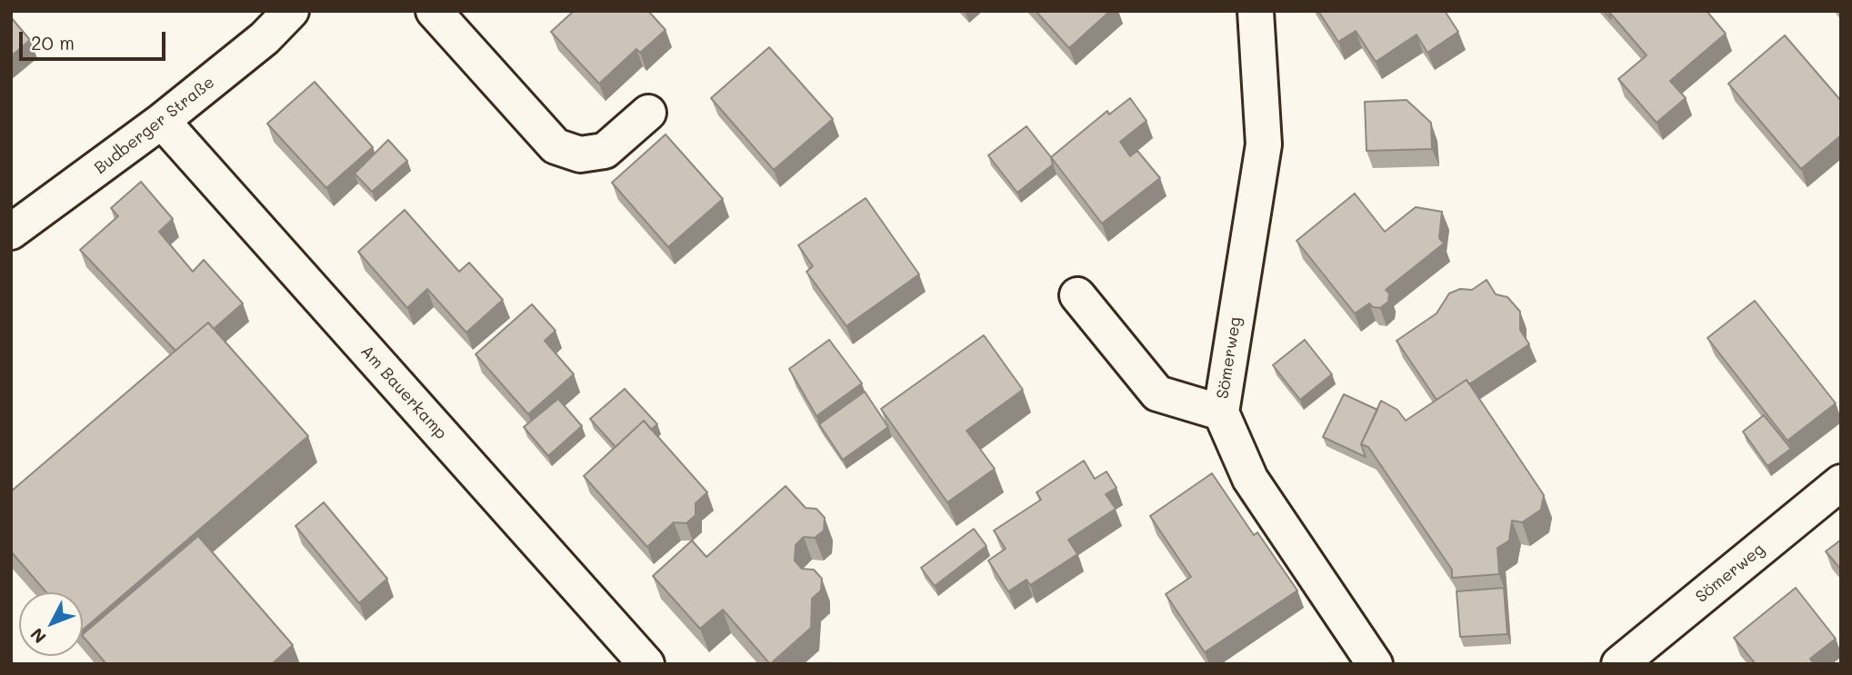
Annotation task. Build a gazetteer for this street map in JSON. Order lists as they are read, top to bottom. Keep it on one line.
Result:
{"streets":{"street":["Budberger Straße","Sömerweg","Am Bauerkamp"]},"crossings":[["Budberger Straße","Am Bauerkamp"]],"scale_bar":"20 m","north":"bottom left"}
